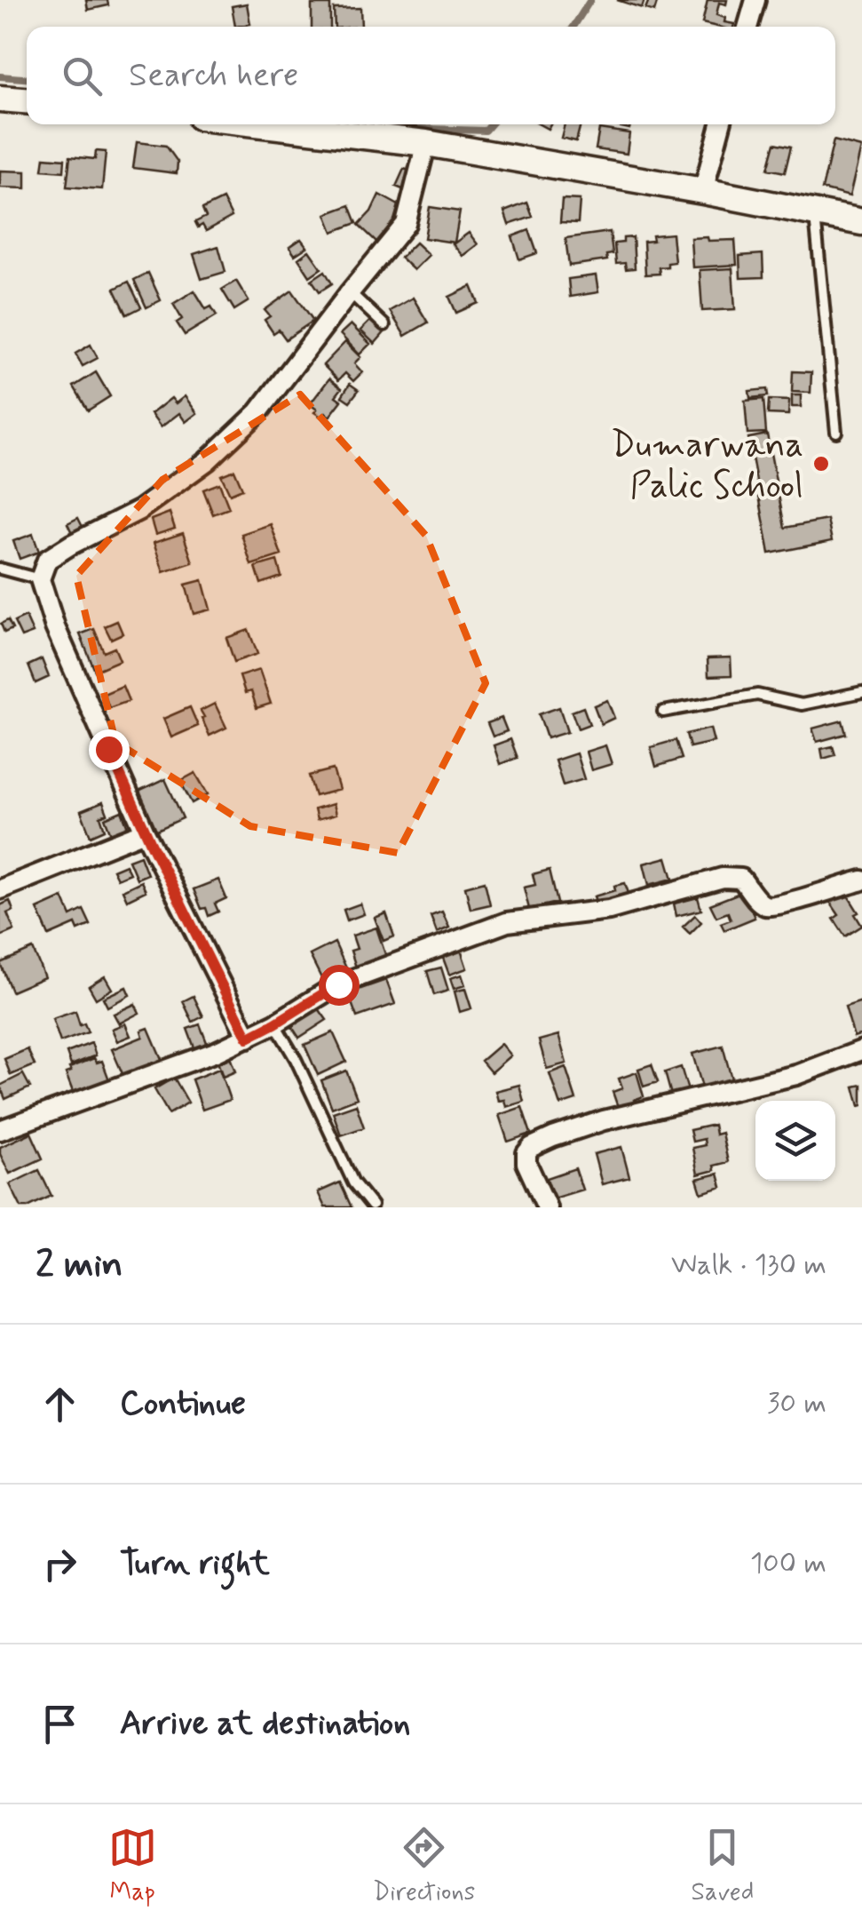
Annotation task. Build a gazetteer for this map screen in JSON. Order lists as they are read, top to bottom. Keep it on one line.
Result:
{"places":["Dumarwana Palic School"],"page":{"search":"Search here","heading":["2 min","Walk · 130 m"],"list":[["Continue","30 m"],["Turn right","100 m"],"Arrive at destination"],"nav":["Map","Directions","Saved"]}}
